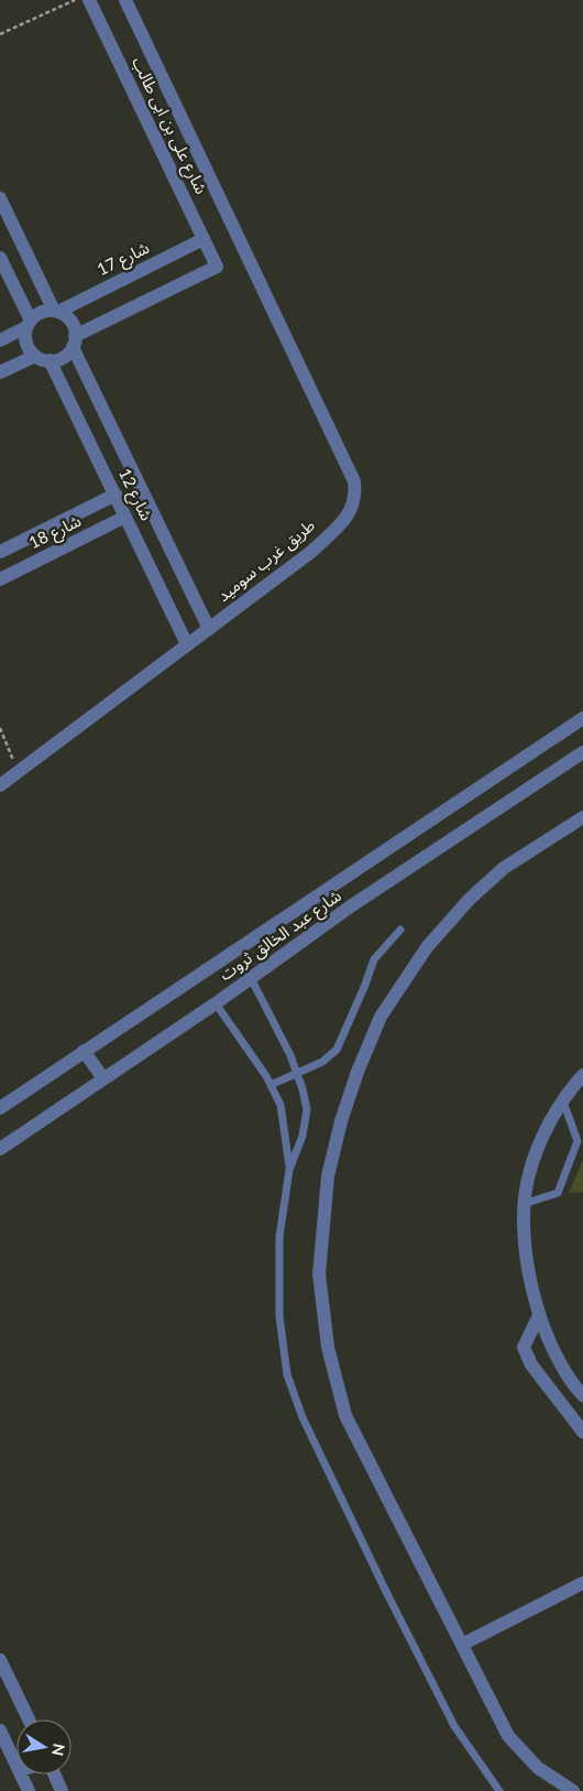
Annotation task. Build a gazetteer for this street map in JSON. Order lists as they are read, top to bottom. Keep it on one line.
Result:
{"streets":{"street":["شارع على بن ابى طالب","شارع 17","شارع 12","شارع 18","طريق غرب سوميد","شارع عبد الخالق ثروت"]},"crossings":[["شارع على بن ابى طالب","شارع 17"],["شارع على بن ابى طالب","شارع 12"],["شارع على بن ابى طالب","طريق غرب سوميد"],["شارع 17","شارع 12"],["شارع 12","شارع 18"],["شارع 12","طريق غرب سوميد"]],"north":"right"}
